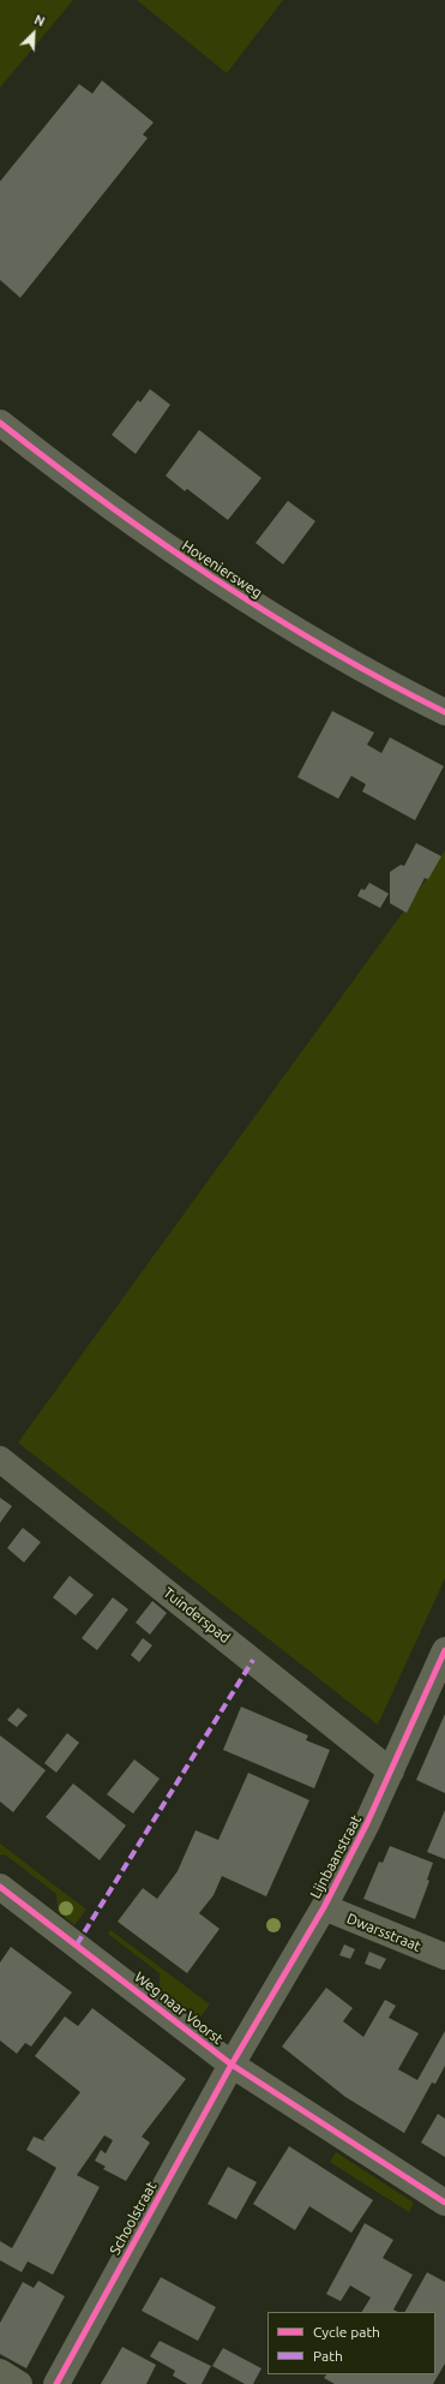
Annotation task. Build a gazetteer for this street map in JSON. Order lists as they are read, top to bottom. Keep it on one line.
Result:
{"streets":{"street":["Hoveniersweg","Tuinderspad","Lijnbaanstraat","Dwarsstraat","Weg naar Voorst","Schoolstraat"]},"crossings":[["Tuinderspad","Lijnbaanstraat"],["Lijnbaanstraat","Dwarsstraat"],["Lijnbaanstraat","Weg naar Voorst"],["Lijnbaanstraat","Schoolstraat"],["Weg naar Voorst","Schoolstraat"]],"legend":["Cycle path","Path"],"north":"top right"}
